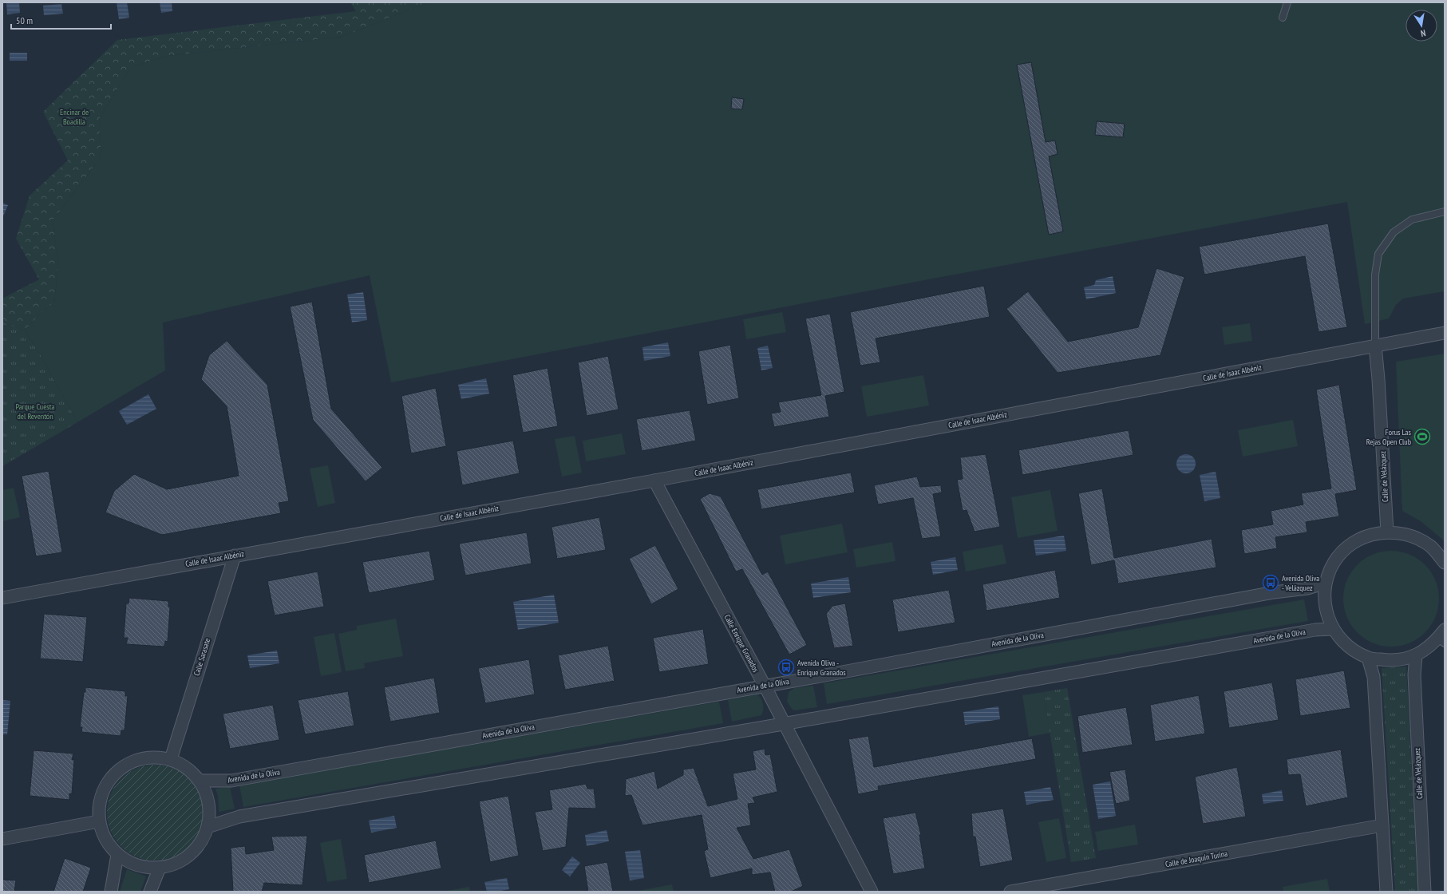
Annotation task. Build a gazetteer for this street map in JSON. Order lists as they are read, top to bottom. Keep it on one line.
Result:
{"streets":{"street":["Calle de Isaac Albéniz","Calle de Velázquez","Avenida de la Oliva","Calle Enrique Granados","Calle Sarasate","Calle de Joaquín Turina"]},"crossings":[["Calle de Isaac Albéniz","Calle de Velázquez"],["Calle de Isaac Albéniz","Calle Enrique Granados"],["Calle de Isaac Albéniz","Calle Sarasate"],["Avenida de la Oliva","Calle Enrique Granados"],["Avenida de la Oliva","Calle Sarasate"]],"parks":["Encinar de Boadilla","Parque Cuesta del Reventón"],"places":{"sports":["Forus Las Rejas Open Club"],"bus stop":["Avenida Oliva - Velázquez","Avenida Oliva - Enrique Granados"]},"scale_bar":"50 m","north":"bottom"}
